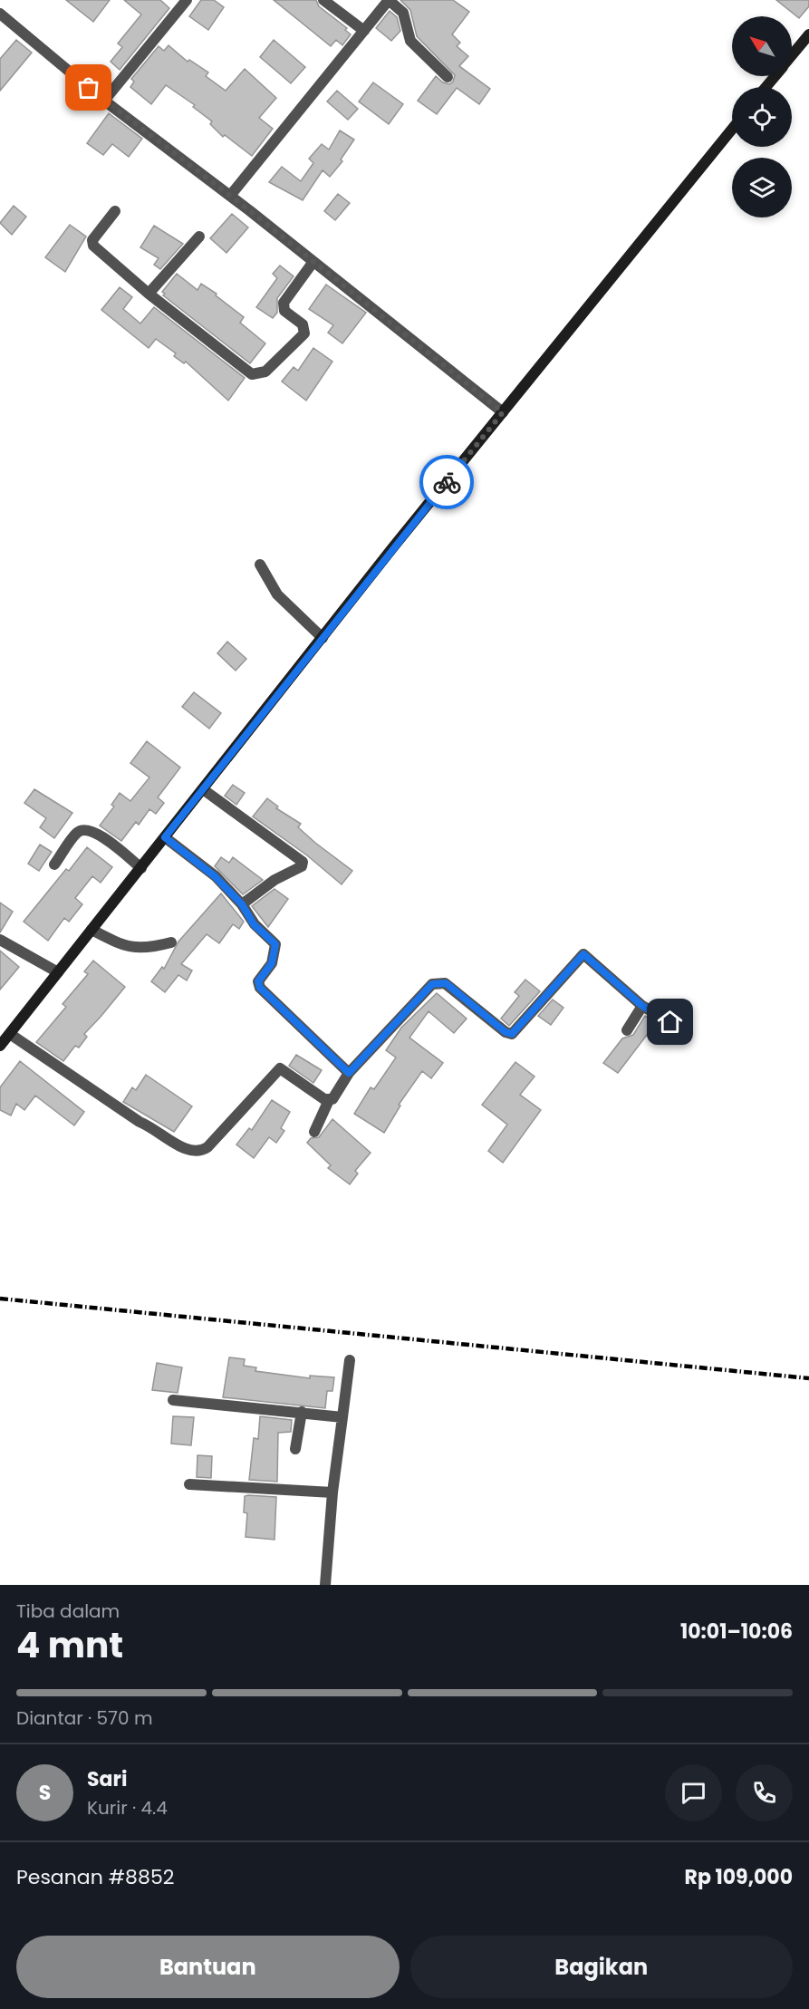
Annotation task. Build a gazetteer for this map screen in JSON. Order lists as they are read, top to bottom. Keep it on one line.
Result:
{"north":"top left","page":{"heading":["4 mnt","Tiba dalam","10:01–10:06"],"panel":["Sari","Kurir · 4.4","Pesanan #8852","Rp 109,000"],"bar":"Diantar · 570 m","round":"S","buttons":["Bantuan","Bagikan"]}}
